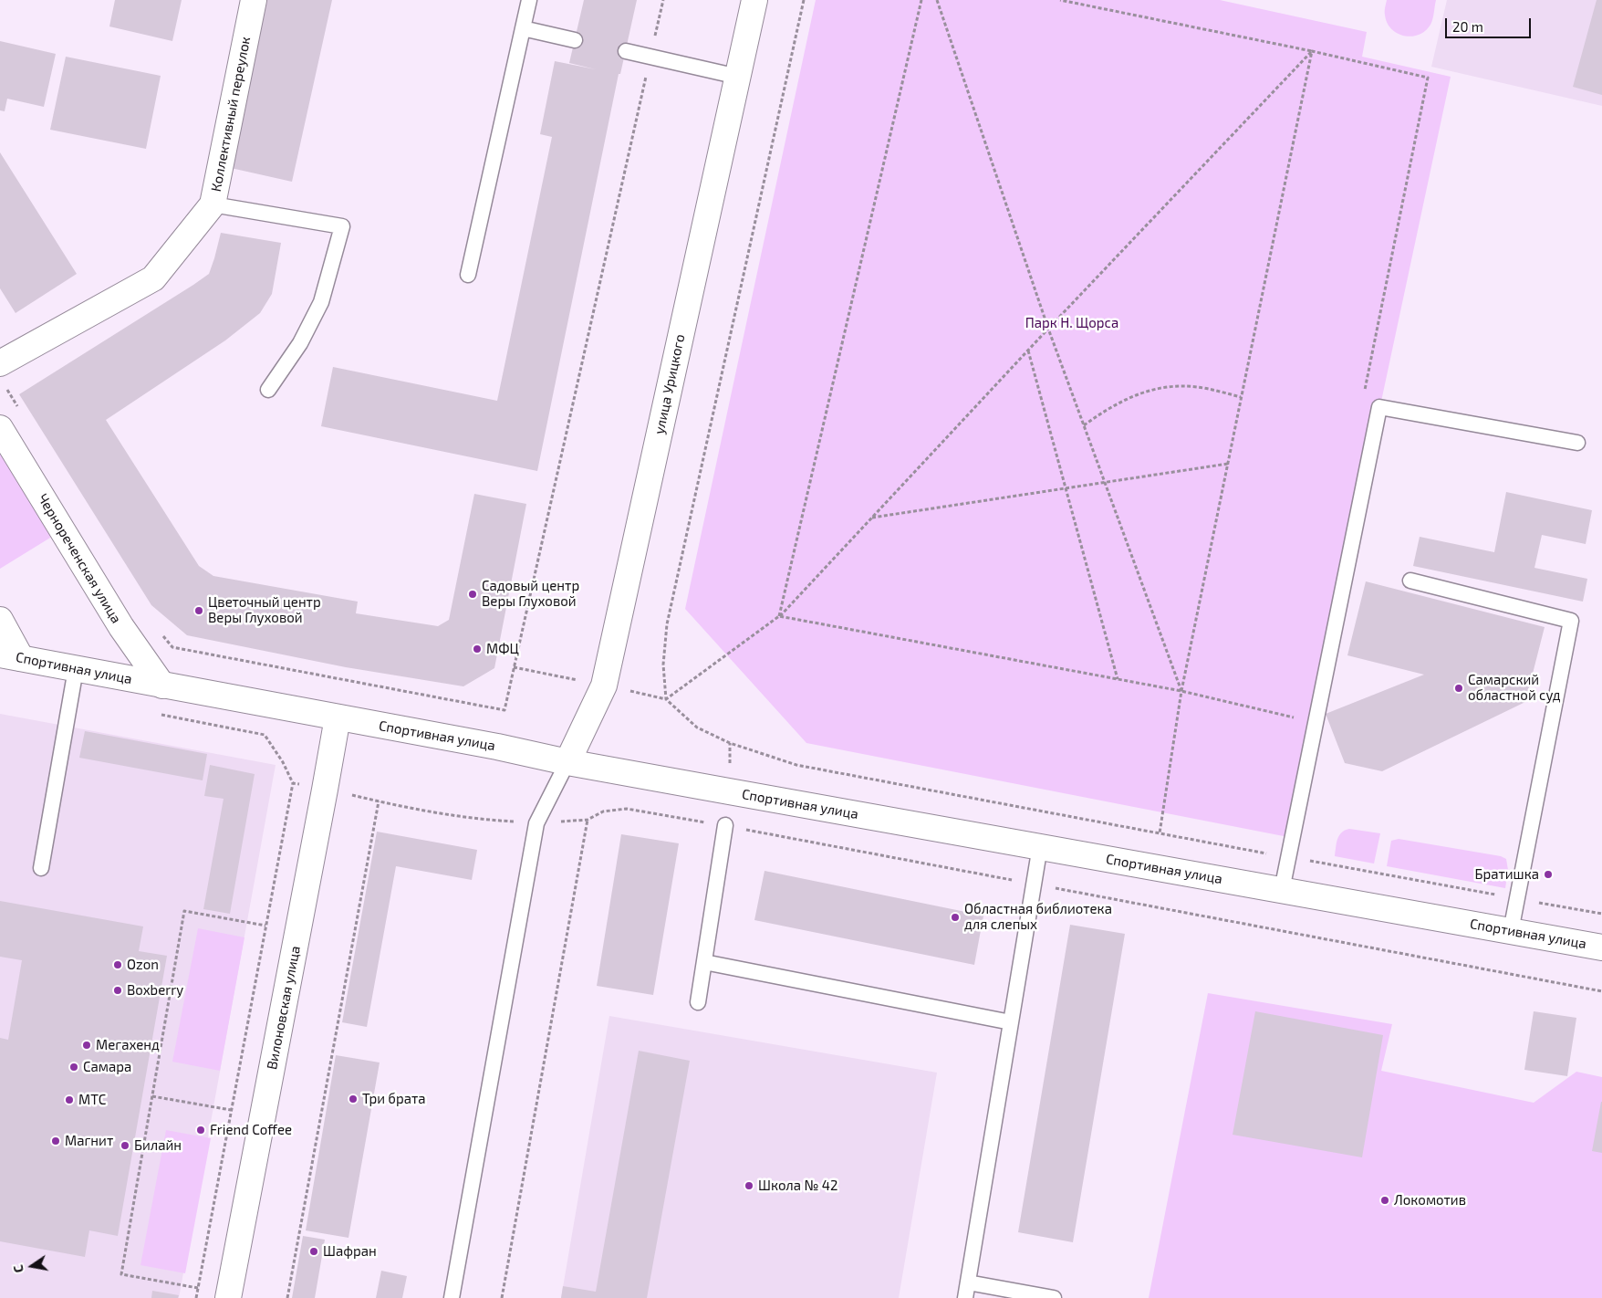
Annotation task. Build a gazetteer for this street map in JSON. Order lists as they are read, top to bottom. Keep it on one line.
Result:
{"streets":{"main road":["Коллективный переулок","улица Урицкого","Чернореченская улица","Спортивная улица","Вилоновская улица"]},"crossings":[["улица Урицкого","Спортивная улица"],["Чернореченская улица","Спортивная улица"],["Спортивная улица","Вилоновская улица"]],"parks":["Парк Н. Щорса"],"places":["Садовый центр Веры Глуховой","Цветочный центр Веры Глуховой","МФЦ","Самарский областной суд","Братишка","Областная библиотека для слепых","Ozon","Boxberry","Мегахенд","Самара","Три брата","МТС","Friend Coffee","Магнит","Билайн","Школа № 42","Локомотив","Шафран"],"scale_bar":"20 m","north":"left"}
